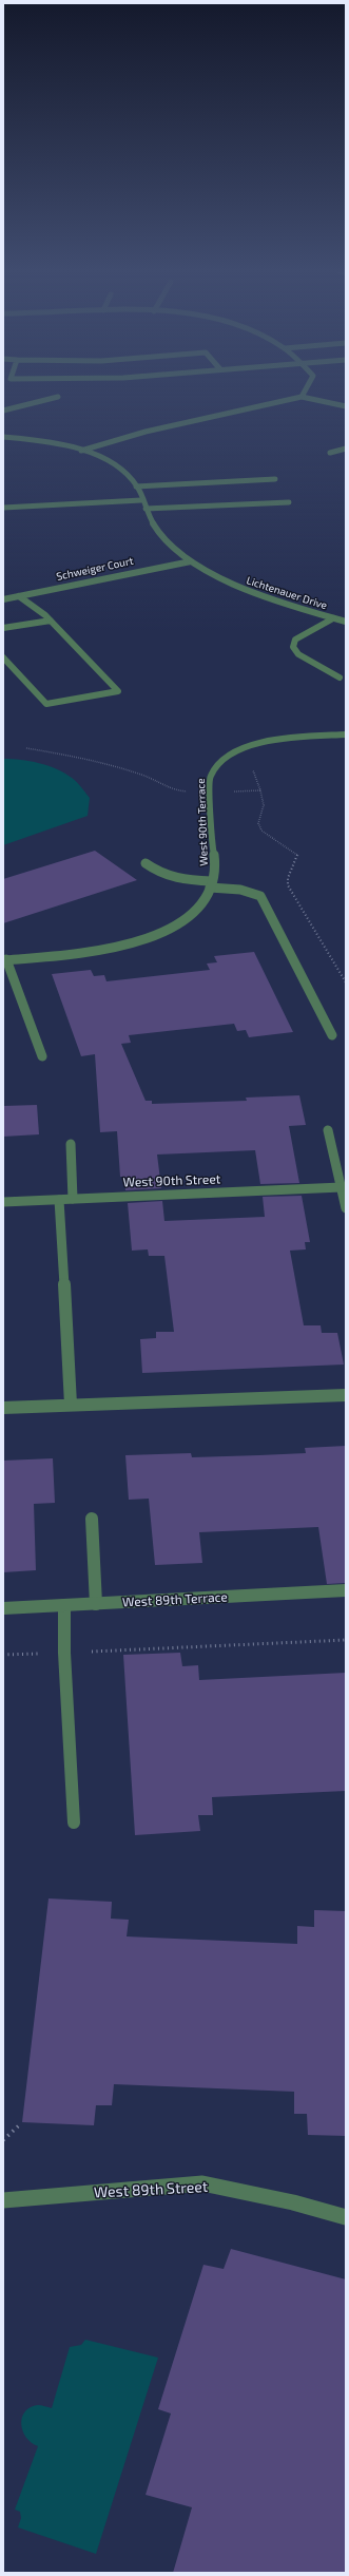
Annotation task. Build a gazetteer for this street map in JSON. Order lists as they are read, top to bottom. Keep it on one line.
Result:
{"streets":{"street":["Schweiger Court","Lichtenauer Drive","West 90th Terrace","West 90th Street","West 89th Terrace","West 89th Street"]},"crossings":[["Schweiger Court","Lichtenauer Drive"]]}
